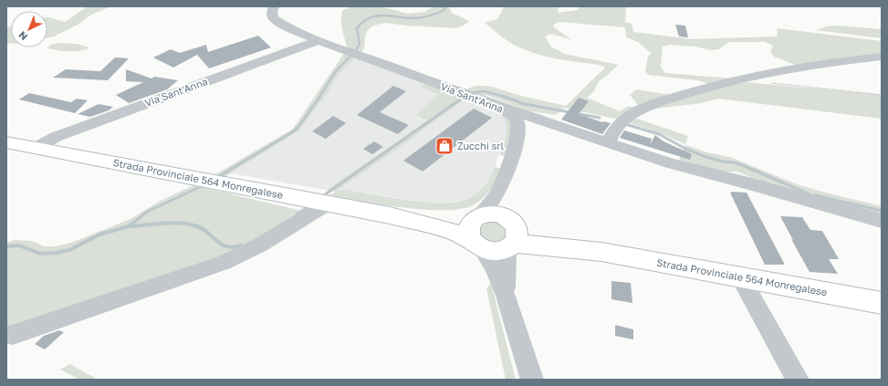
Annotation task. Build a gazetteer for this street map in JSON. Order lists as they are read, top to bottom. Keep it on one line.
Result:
{"streets":{"main road":["Strada Provinciale 564 Monregalese"],"street":["Via Sant'Anna"]},"crossings":[["Via Sant'Anna","Strada Provinciale 564 Monregalese"]],"places":{"shop":["Zucchi srl"]},"north":"bottom left"}
